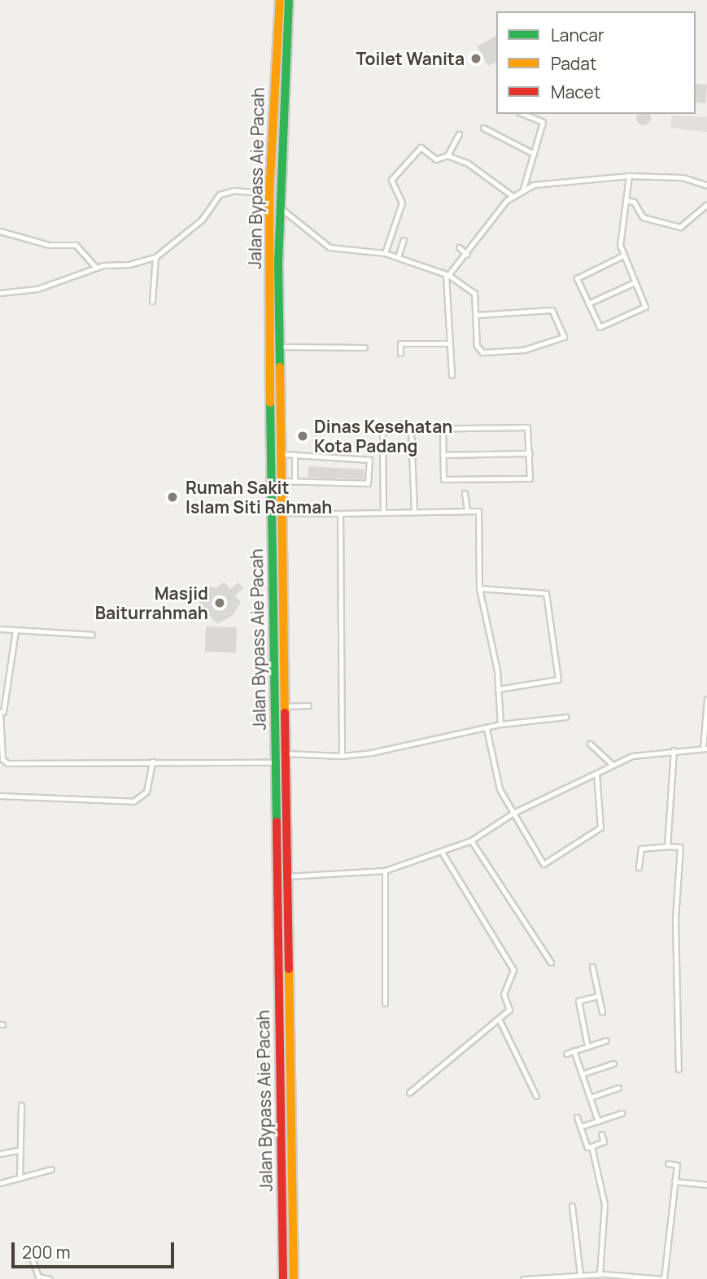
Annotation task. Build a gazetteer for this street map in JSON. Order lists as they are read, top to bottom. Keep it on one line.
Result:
{"streets":{"highway":["Jalan Bypass Aie Pacah"]},"places":["Toilet Wanita","Dinas Kesehatan Kota Padang","Rumah Sakit Islam Siti Rahmah","Masjid Baiturrahmah"],"legend":["Lancar","Padat","Macet"],"scale_bar":"200 m"}
